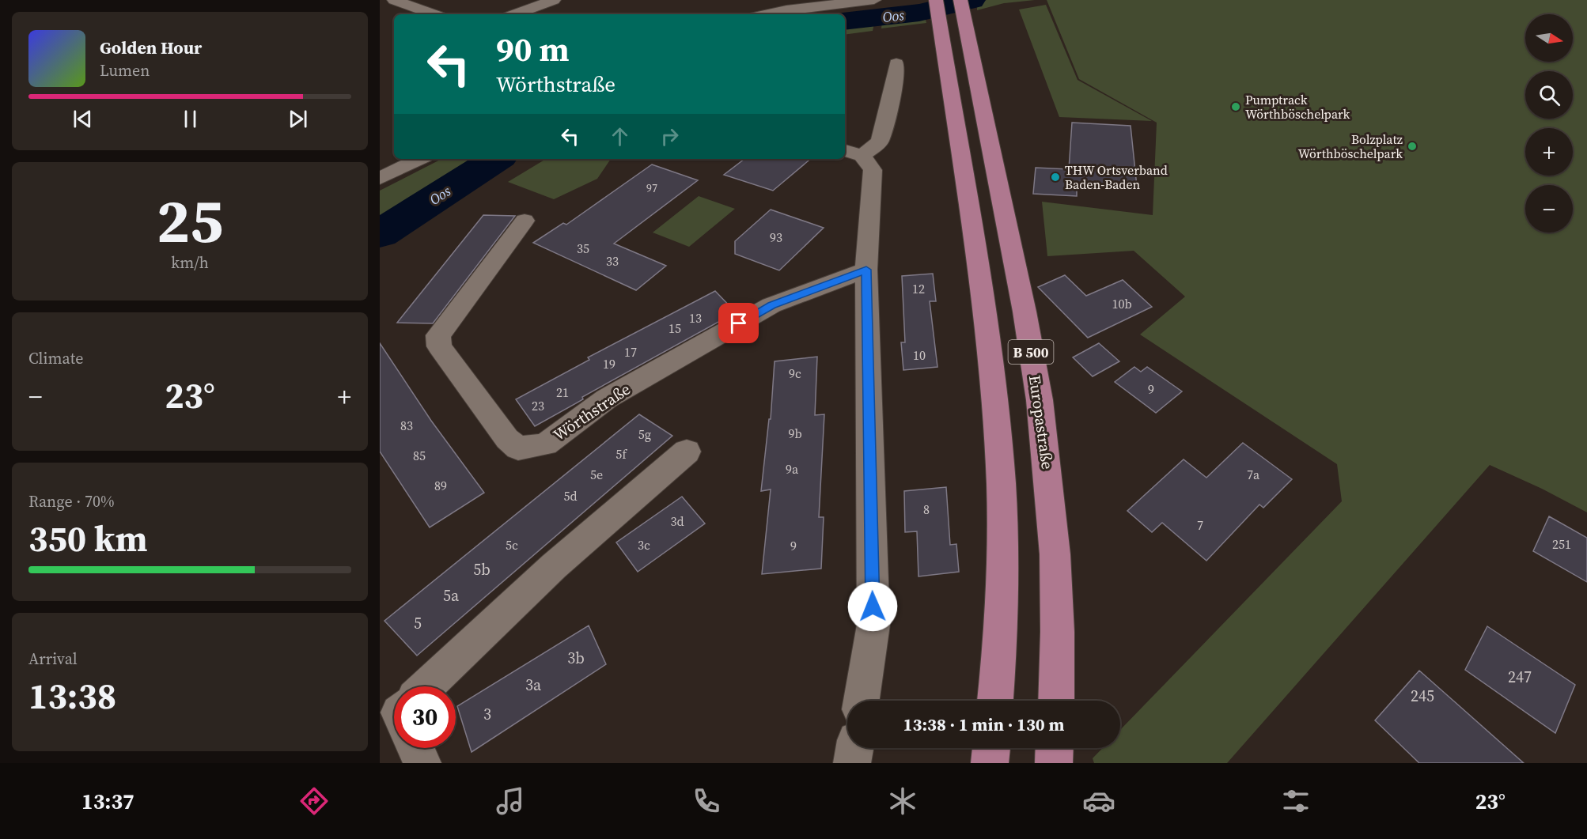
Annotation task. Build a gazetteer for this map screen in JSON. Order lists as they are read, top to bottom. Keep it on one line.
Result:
{"streets":{"main road":["B 500","Europastraße"],"street":["Wörthstraße"]},"water":["Oos"],"places":["Pumptrack Wörthböschelpark","Bolzplatz Wörthböschelpark","THW Ortsverband Baden-Baden"],"house_numbers":["97","93","35","33","12","10b","13","15","17","10","19","9c","9","21","23","83","9b","5g","5f","85","9a","5e","7a","89","5d","8","3d","7","251","5c","3c","9","5b","5a","5","3b","247","3a","245","3"],"north":"right","page":{"map_buttons":["+","−"],"turn":["90 m","Wörthstraße"],"song":["Golden Hour","Lumen"],"tile":[["25","km/h"],"Climate",["Range · 70%","350 km"],["Arrival","13:38"]],"heat":["−","23°","+"],"limit":"30","trip":"13:38 · 1 min · 130 m","tabs":["13:37","23°"]}}
